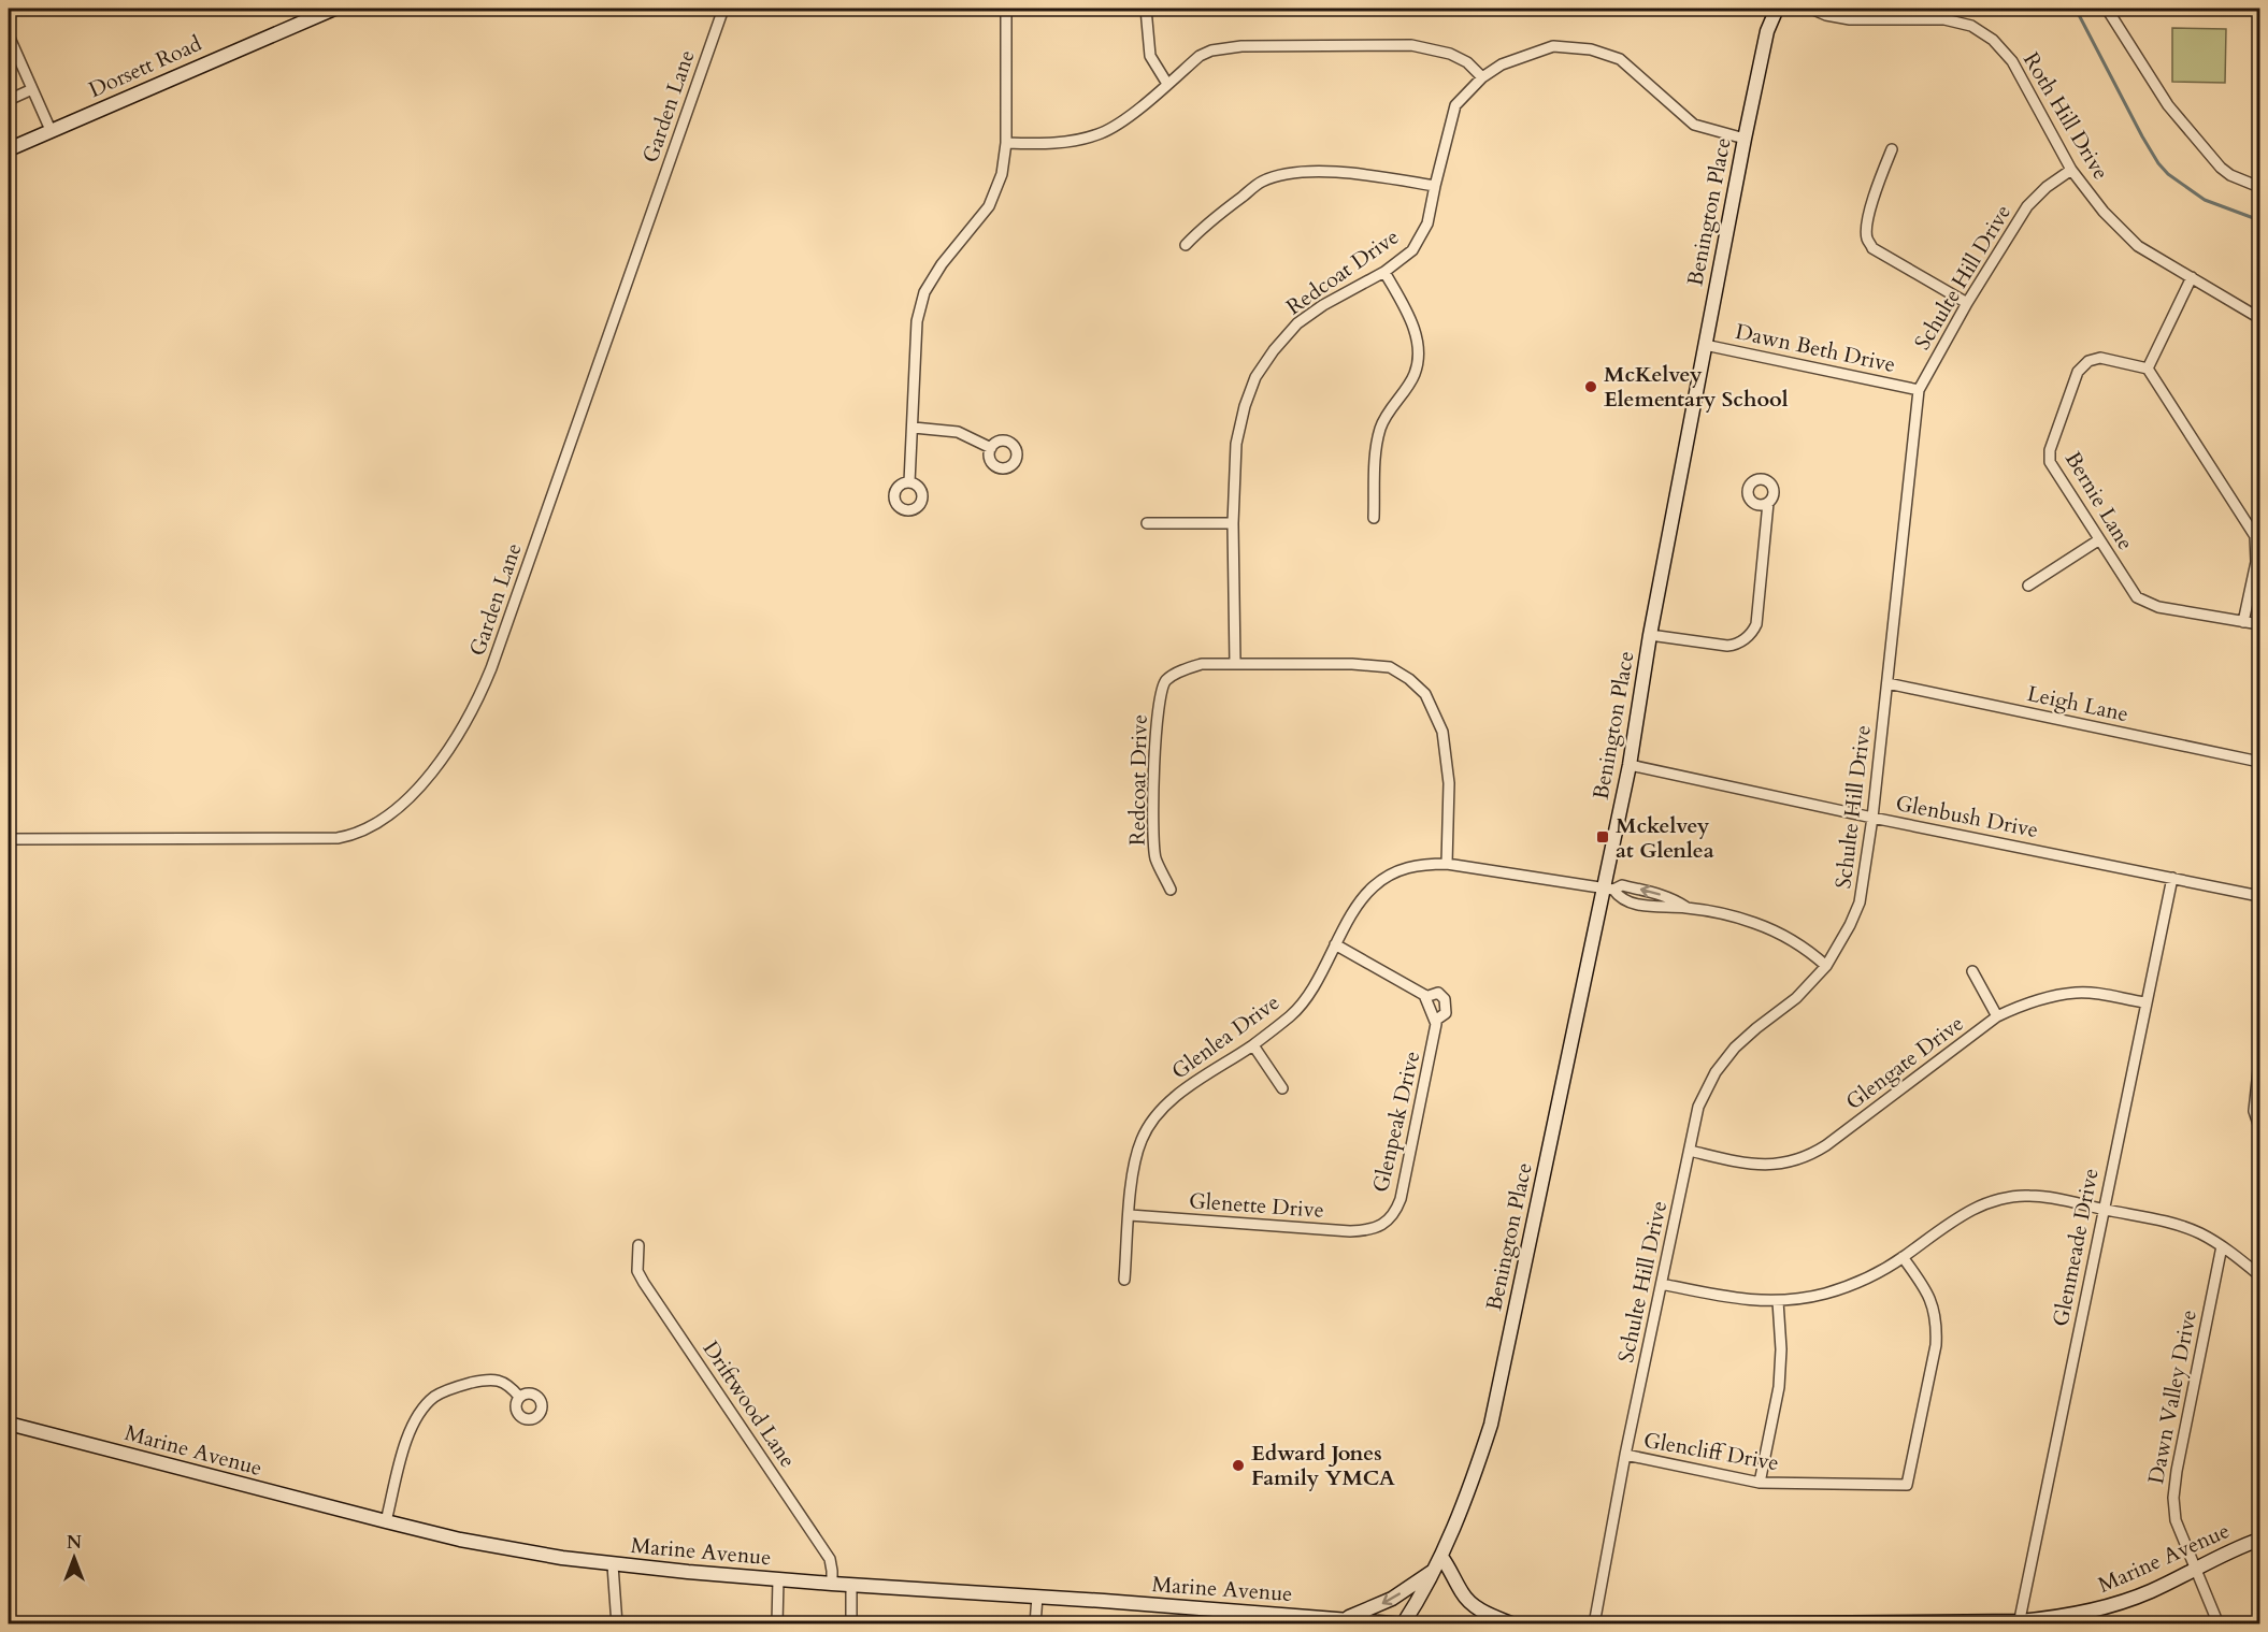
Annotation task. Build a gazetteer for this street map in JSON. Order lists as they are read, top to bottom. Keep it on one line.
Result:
{"streets":{"main road":["Dorsett Road","Benington Place","Marine Avenue"],"street":["Garden Lane","Roth Hill Drive","Redcoat Drive","Schulte Hill Drive","Dawn Beth Drive","Bernie Lane","Leigh Lane","Glenbush Drive","Glenlea Drive","Glengate Drive","Glenpeak Drive","Glenette Drive","Glenmeade Drive","Dawn Valley Drive","Driftwood Lane","Glencliff Drive"]},"crossings":[["Roth Hill Drive","Schulte Hill Drive"],["Benington Place","Redcoat Drive"],["Benington Place","Dawn Beth Drive"],["Benington Place","Glenbush Drive"],["Benington Place","Glenlea Drive"],["Benington Place","Marine Avenue"],["Schulte Hill Drive","Dawn Beth Drive"],["Schulte Hill Drive","Leigh Lane"],["Schulte Hill Drive","Glenbush Drive"],["Schulte Hill Drive","Glenlea Drive"],["Schulte Hill Drive","Glengate Drive"],["Schulte Hill Drive","Glencliff Drive"],["Glenbush Drive","Glenmeade Drive"],["Glenlea Drive","Glenpeak Drive"],["Glenlea Drive","Glenette Drive"],["Glengate Drive","Glenmeade Drive"],["Glenpeak Drive","Glenette Drive"],["Glenmeade Drive","Marine Avenue"],["Dawn Valley Drive","Marine Avenue"],["Driftwood Lane","Marine Avenue"]],"places":{"other":["McKelvey Elementary School","Edward Jones Family YMCA"],"transit":["Mckelvey at Glenlea"]},"north":"top"}
